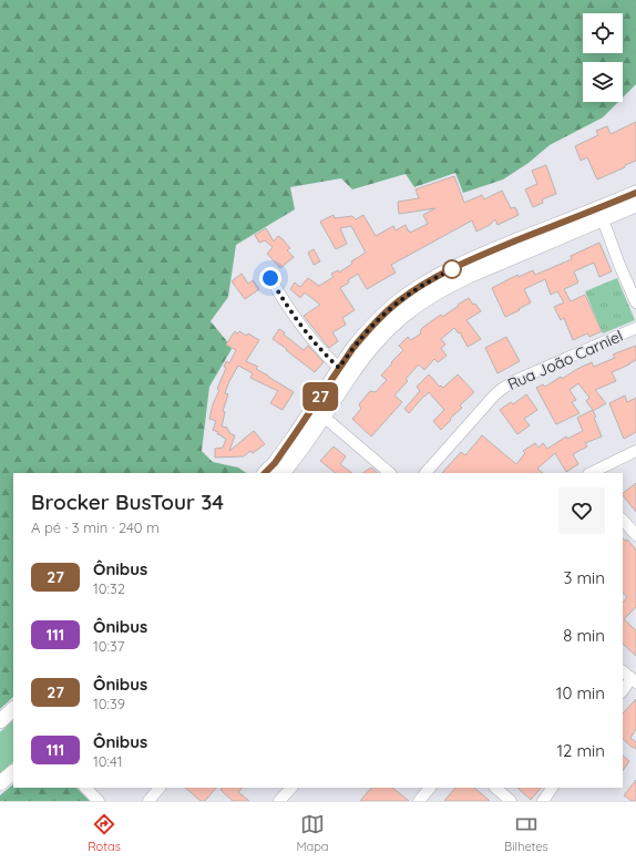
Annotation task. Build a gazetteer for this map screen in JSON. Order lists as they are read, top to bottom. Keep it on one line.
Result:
{"streets":{"street":["Rua João Carniel"]},"lines":["bus line 27"],"page":{"on_map":"27","heading":["Brocker BusTour 34","A pé · 3 min · 240 m"],"list":[{"mark":"27","name":"Ônibus","note":"10:32","value":"3 min"},{"mark":"111","name":"Ônibus","note":"10:37","value":"8 min"},{"mark":"27","name":"Ônibus","note":"10:39","value":"10 min"},{"mark":"111","name":"Ônibus","note":"10:41","value":"12 min"}],"tabs":["Rotas","Mapa","Bilhetes"]}}
